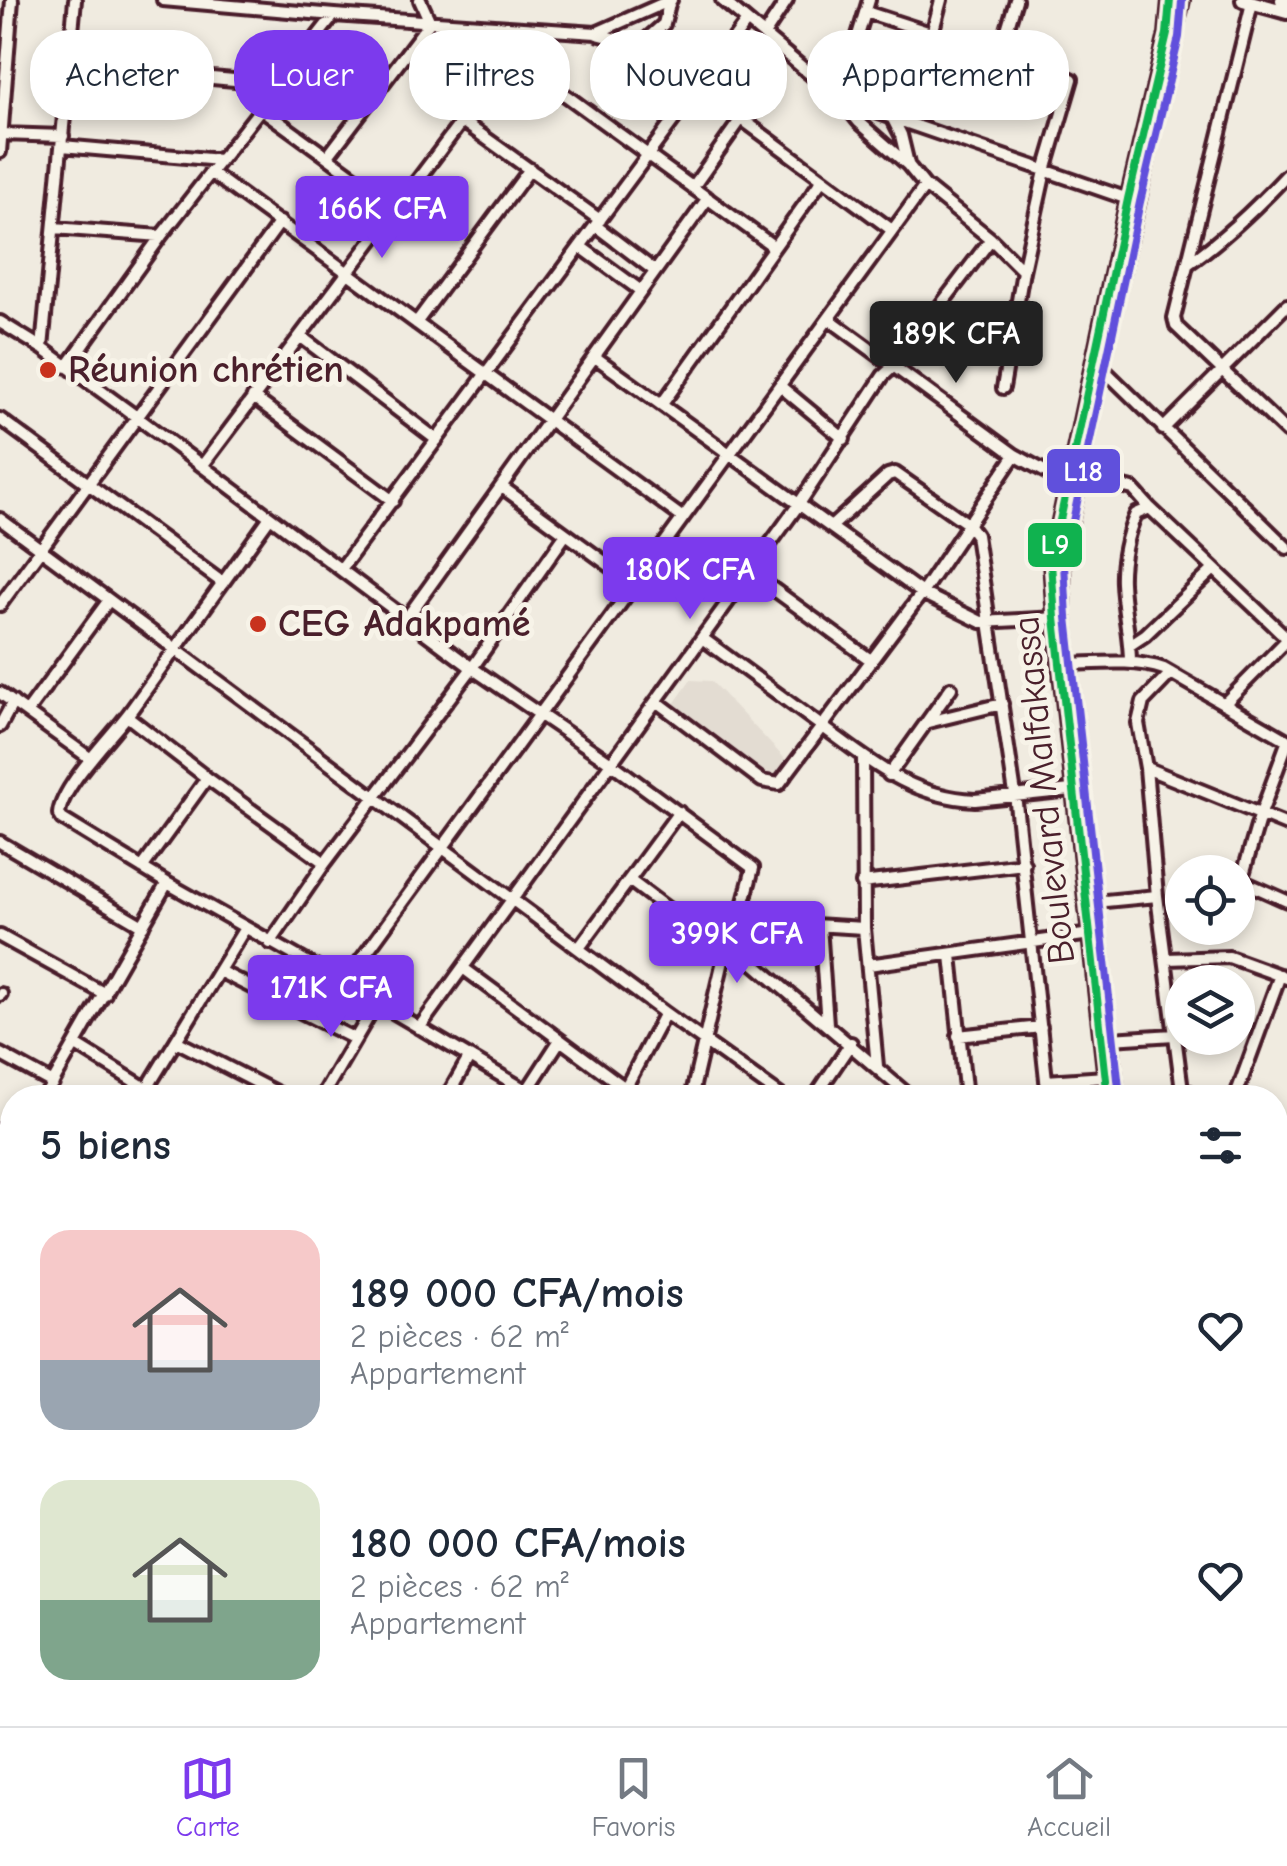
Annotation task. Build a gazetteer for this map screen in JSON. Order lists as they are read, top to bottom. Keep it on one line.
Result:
{"streets":{"main road":["Boulevard Malfakassa"]},"places":["Réunion chrétien","CEG Adakpamé"],"lines":["transit line L9","transit line L18"],"page":{"chip":["Acheter","Louer","Filtres","Nouveau","Appartement"],"price":["166K CFA","189K CFA","180K CFA","399K CFA","171K CFA"],"heading":"5 biens","list":[{"name":"189 000 CFA/mois","note":"2 pièces · 62 m² · Appartement"},{"name":"180 000 CFA/mois","note":"2 pièces · 62 m² · Appartement"}],"tabs":["Carte","Favoris","Accueil"]}}
